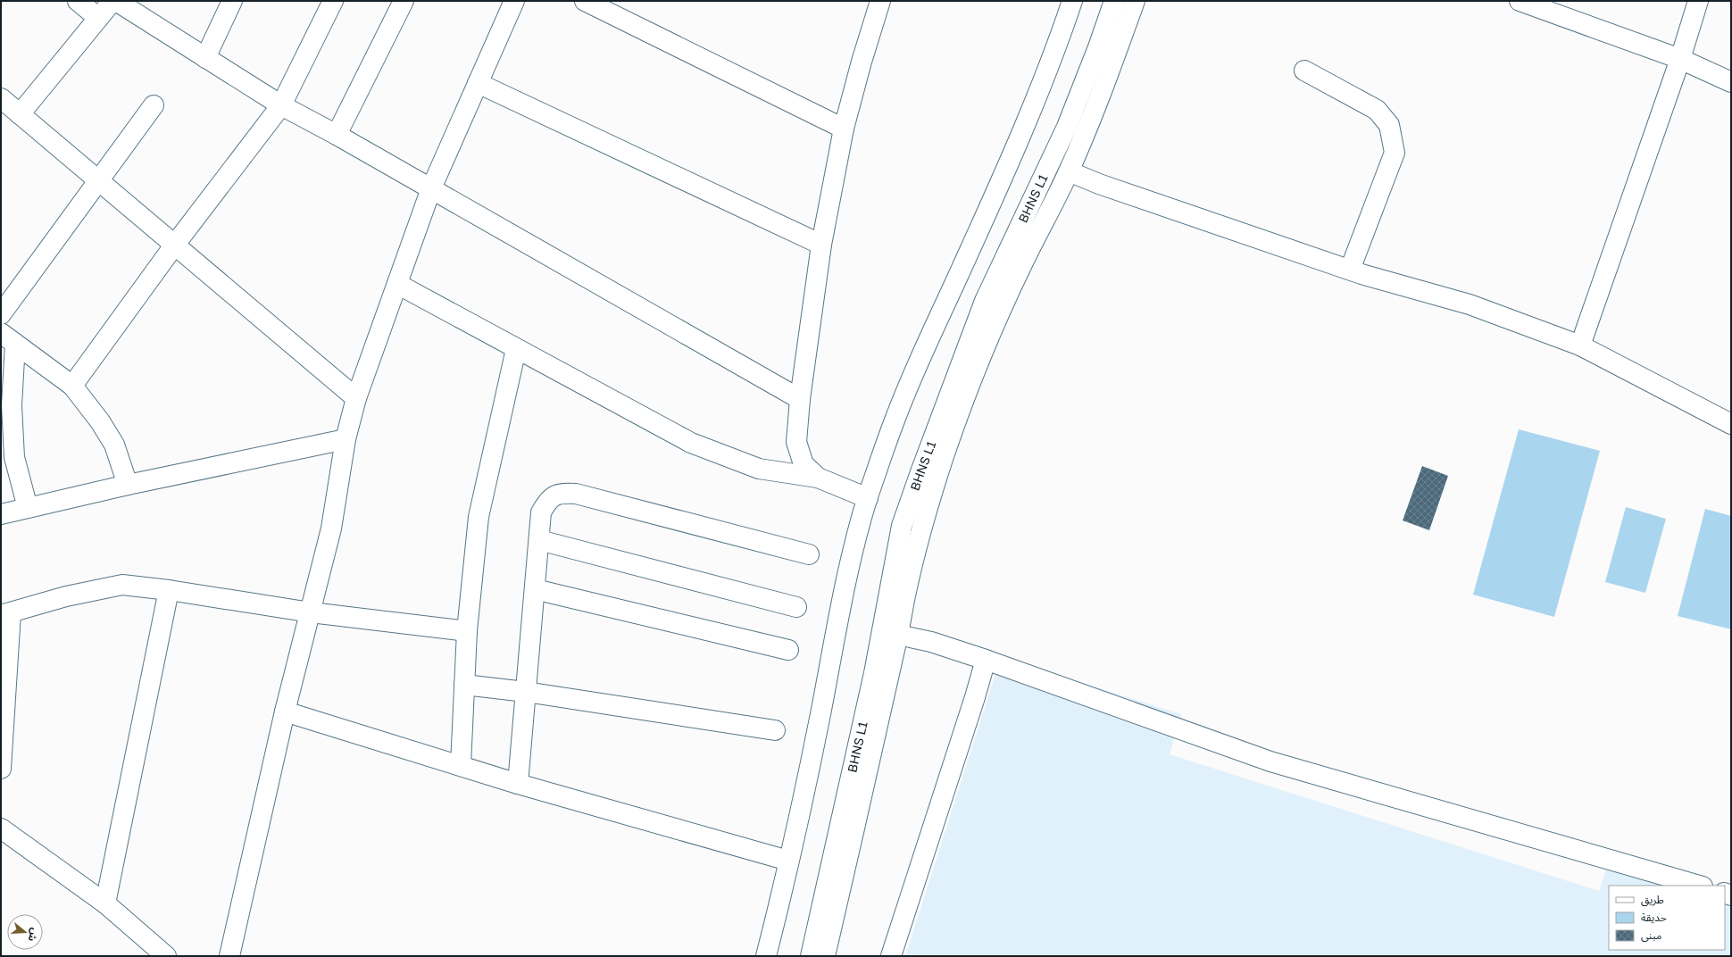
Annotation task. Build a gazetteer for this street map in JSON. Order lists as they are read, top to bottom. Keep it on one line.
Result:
{"streets":{"street":["BHNS L1"]},"legend":["طريق","حديقة","مبنى"],"north":"right"}
